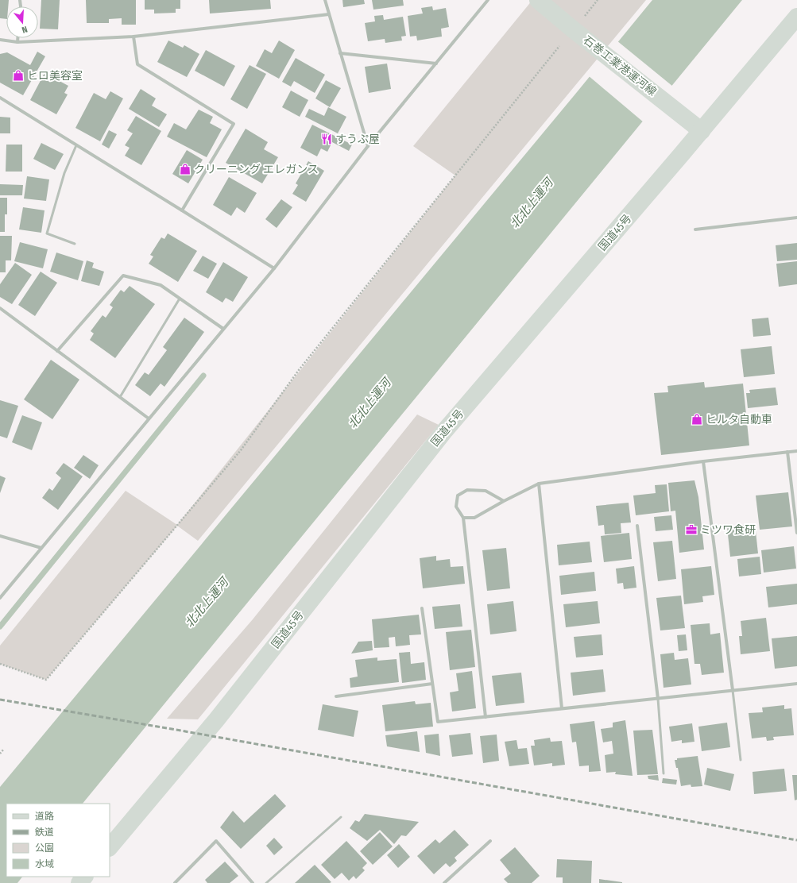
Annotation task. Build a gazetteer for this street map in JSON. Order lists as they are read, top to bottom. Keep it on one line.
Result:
{"streets":{"main road":["石巻工業港運河線","国道45号"]},"crossings":[["石巻工業港運河線","国道45号"]],"water":["北北上運河"],"places":{"shop":["ヒロ美容室","クリーニング エレガンス","ヒルタ自動車"],"restaurant":["すうぷ屋"],"office":["ミツワ食研"]},"legend":["道路","鉄道","公園","水域"],"north":"bottom"}
